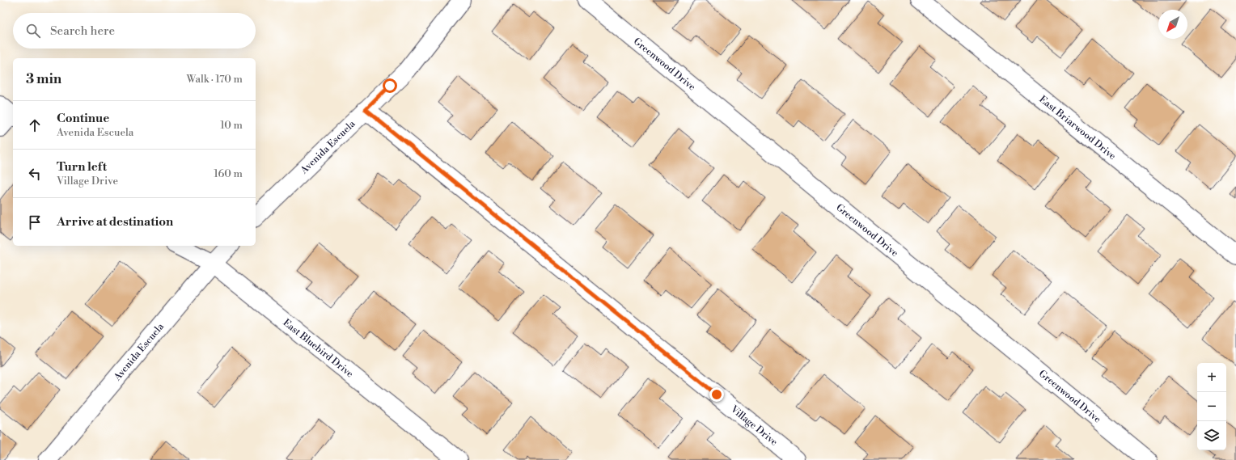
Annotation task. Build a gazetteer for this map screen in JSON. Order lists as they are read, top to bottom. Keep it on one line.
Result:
{"streets":{"street":["Greenwood Drive","East Briarwood Drive","Avenida Escuela","East Bluebird Drive","Village Drive"]},"crossings":[["Avenida Escuela","East Bluebird Drive"],["Avenida Escuela","Village Drive"]],"north":"bottom left","page":{"search":"Search here","heading":["3 min","Walk · 170 m"],"list":[["Continue","Avenida Escuela","10 m"],["Turn left","Village Drive","160 m"],"Arrive at destination"],"map_buttons":["+","−"]}}
